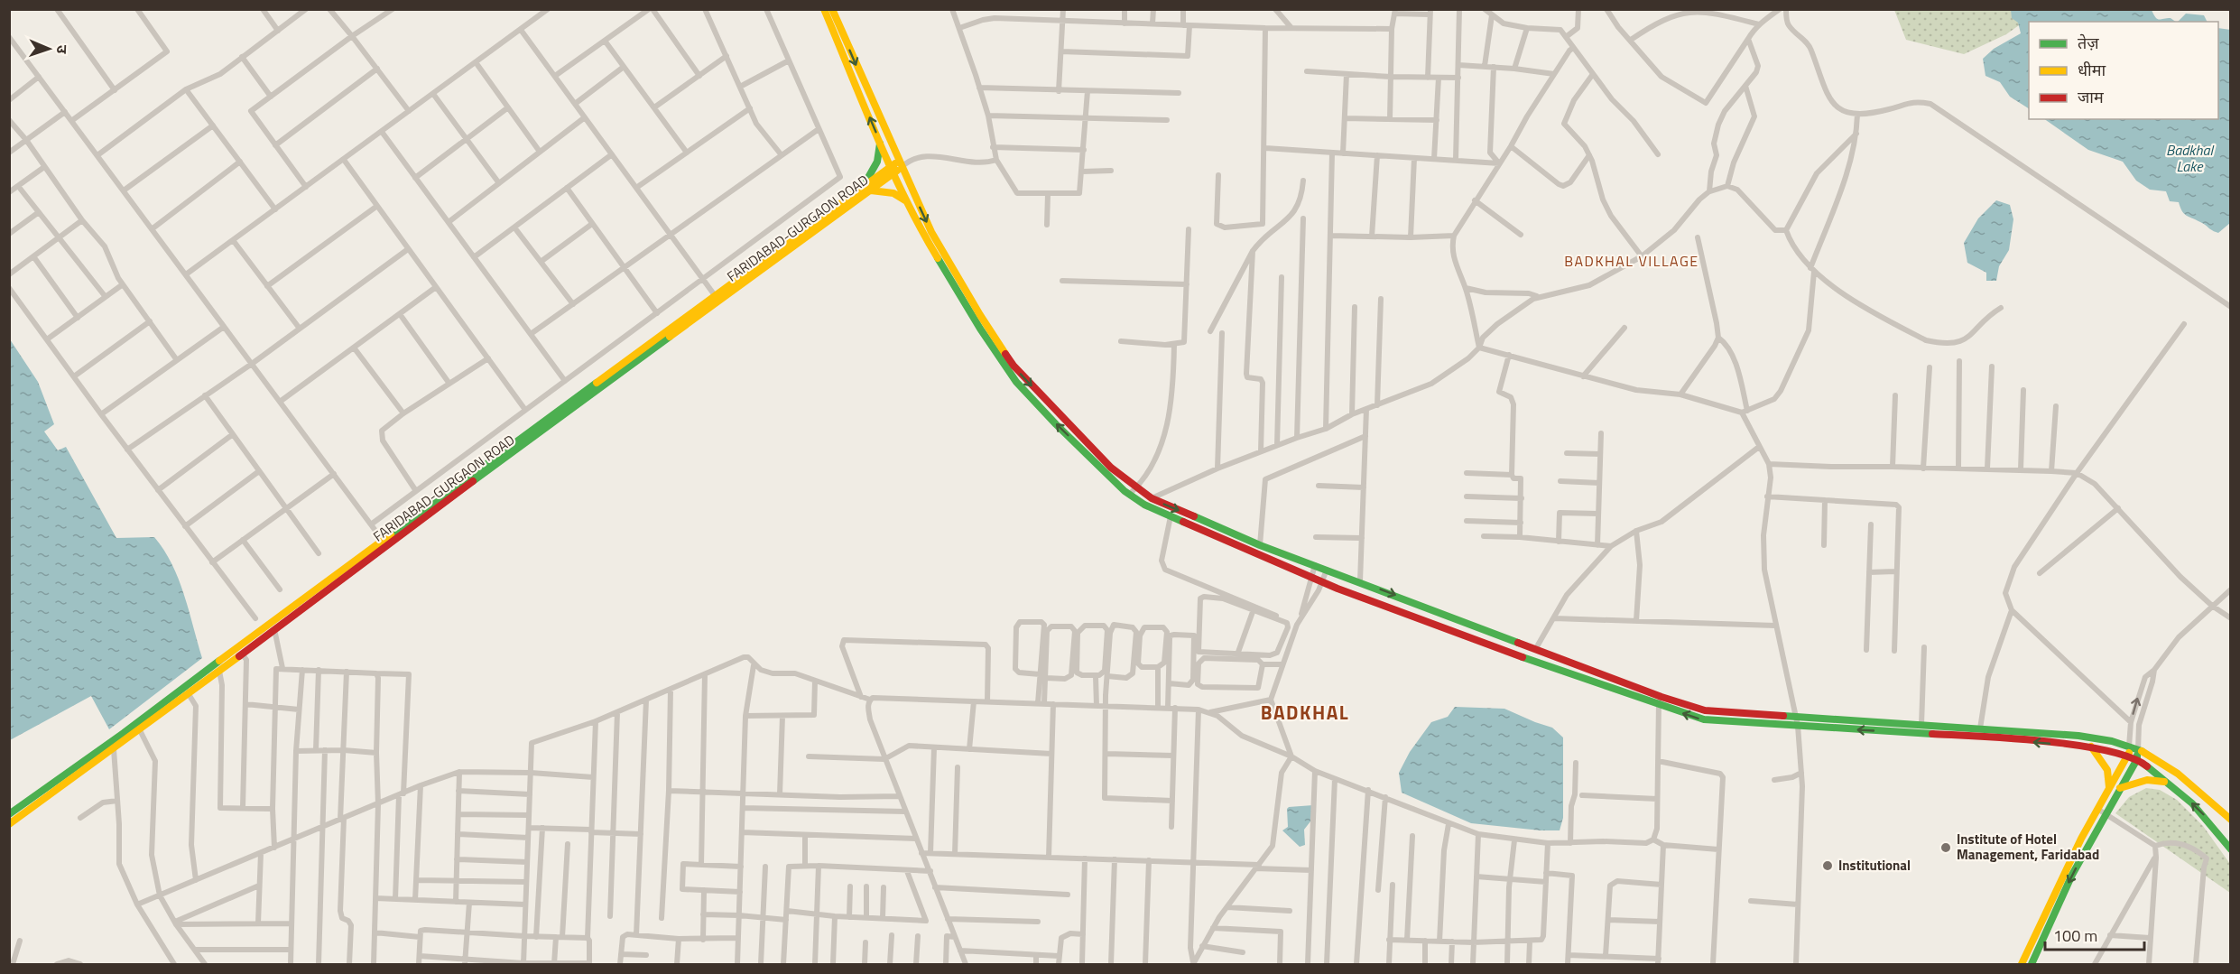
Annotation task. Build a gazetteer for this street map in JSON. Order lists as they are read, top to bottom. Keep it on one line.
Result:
{"streets":{"street":["FARIDABAD-GURGAON ROAD"]},"districts":["BADKHAL VILLAGE","BADKHAL"],"water":["Badkhal Lake"],"places":["Institute of Hotel Management, Faridabad","Institutional"],"legend":["तेज़","धीमा","जाम"],"scale_bar":"100 m","north":"right"}
